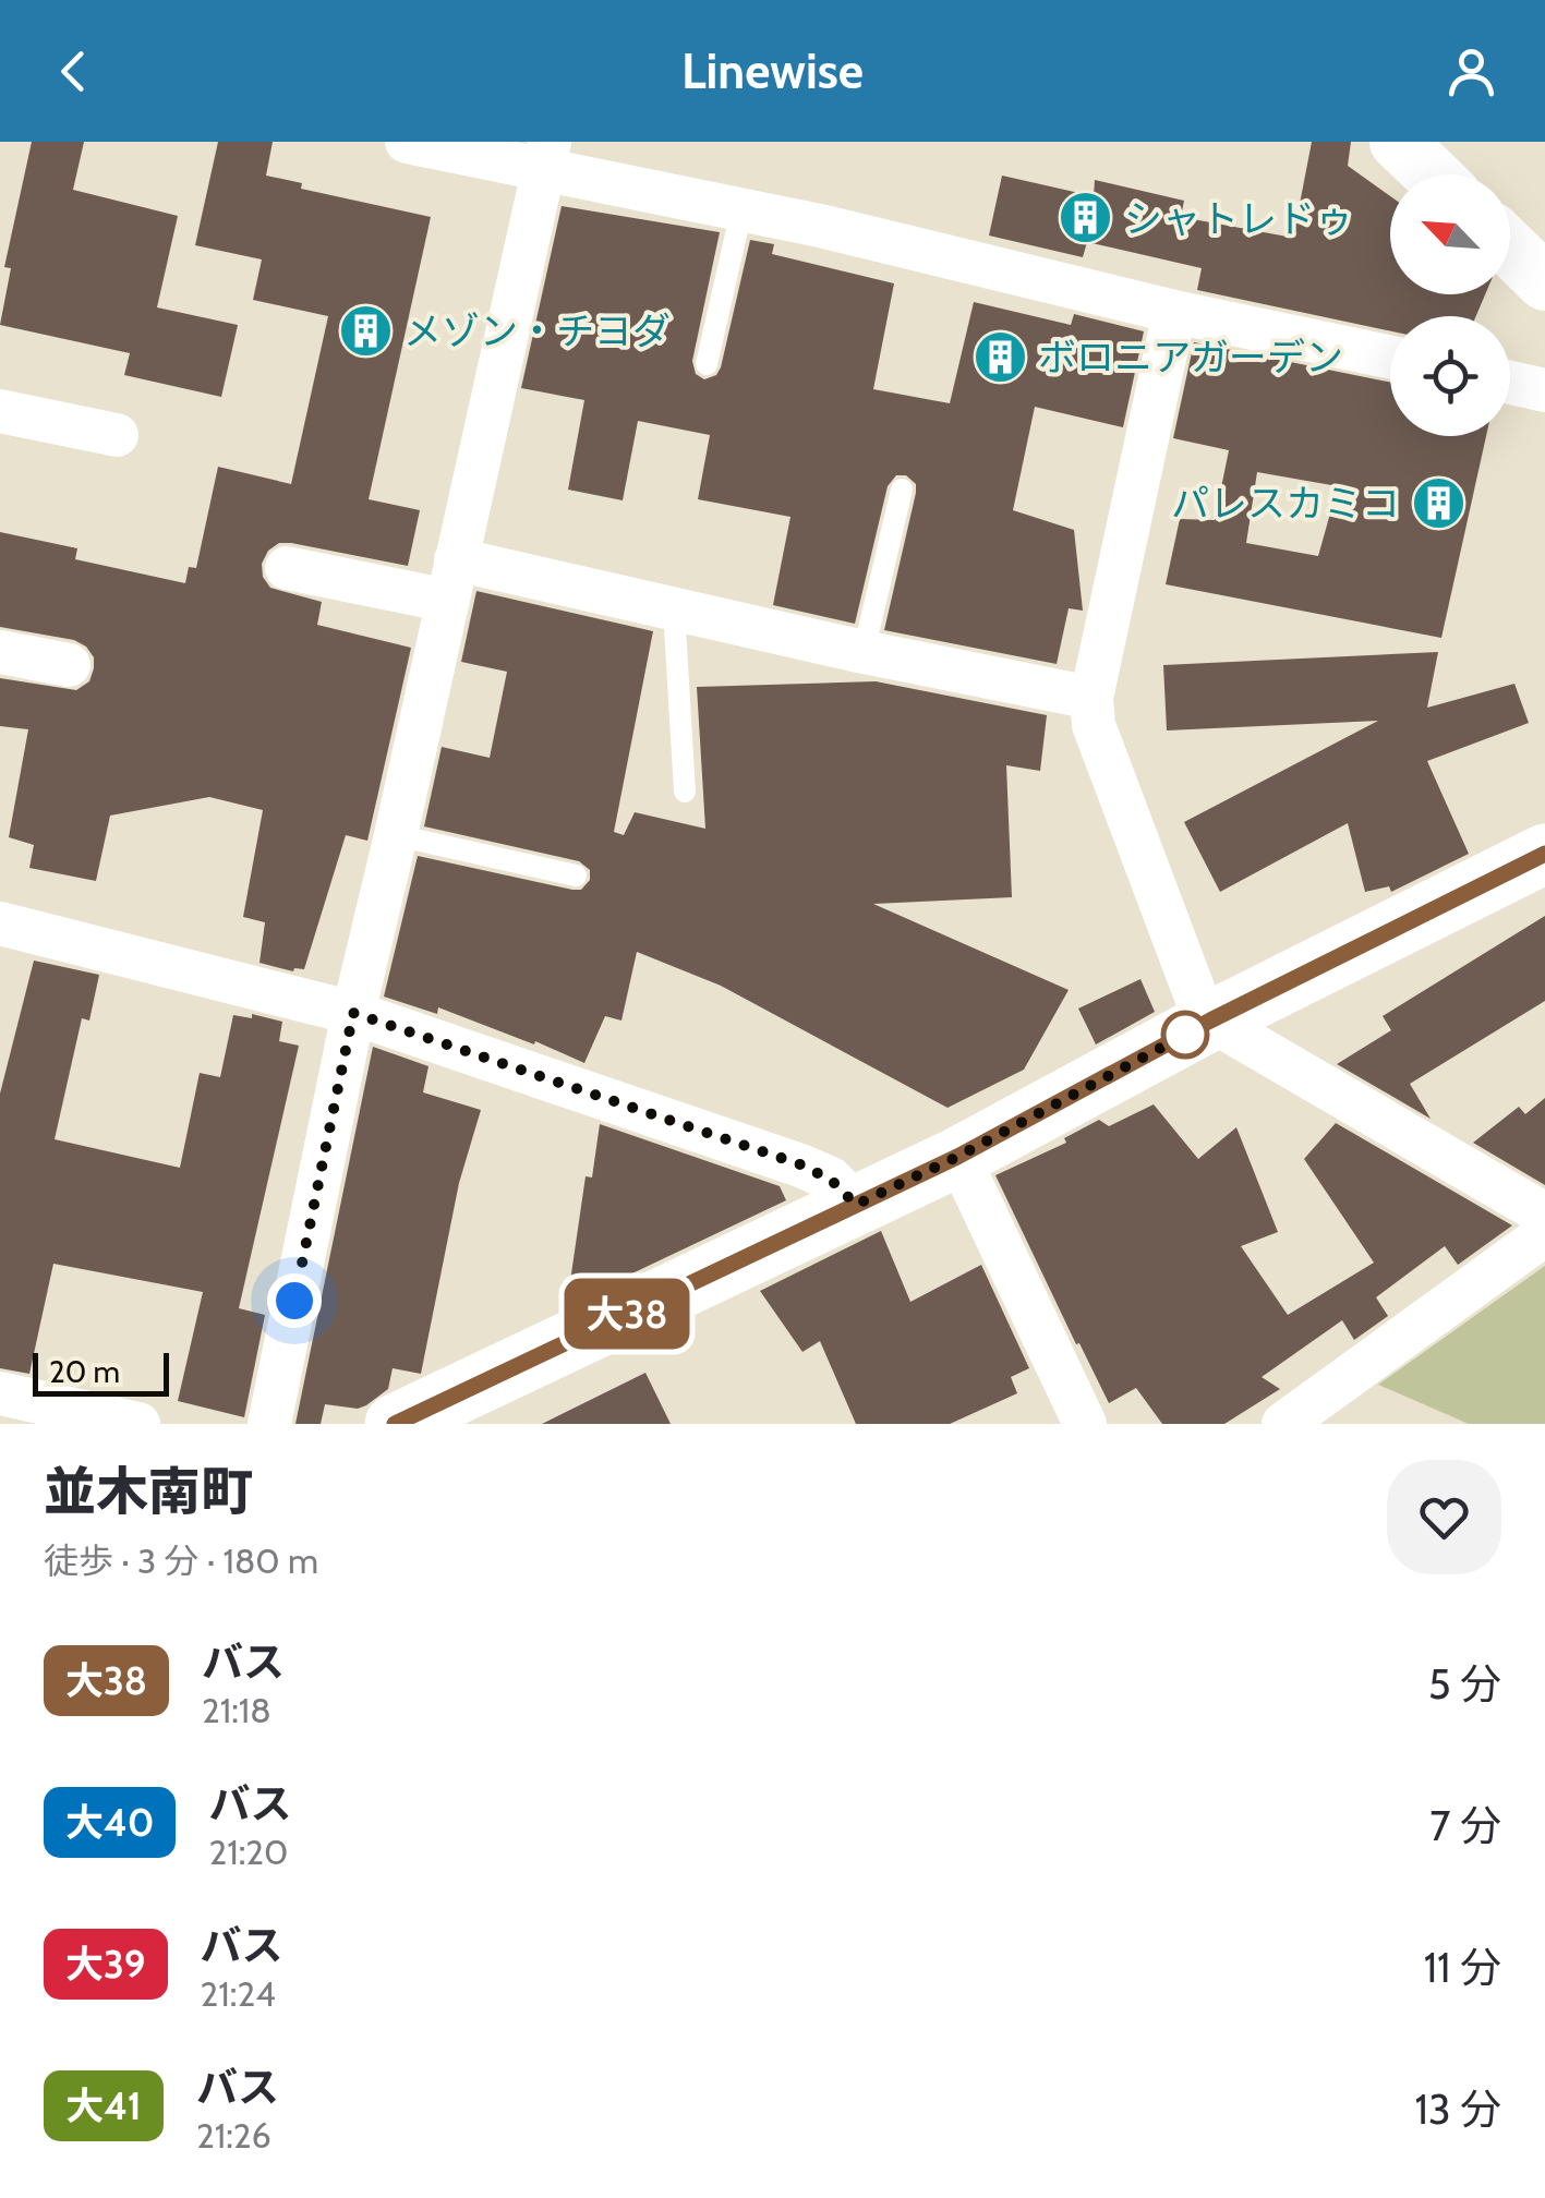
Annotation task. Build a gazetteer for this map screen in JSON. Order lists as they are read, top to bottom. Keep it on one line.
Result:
{"places":{"building":["シャトレドゥ","メゾン・チヨダ","ボロニアガーデン","パレスカミコ"]},"lines":["bus line 大38"],"scale_bar":"20 m","north":"top left","page":{"header":"Linewise","on_map":"大38","scale":"20 m","heading":["並木南町","徒歩 · 3 分 · 180 m"],"list":[{"mark":"大38","name":"バス","note":"21:18","value":"5 分"},{"mark":"大40","name":"バス","note":"21:20","value":"7 分"},{"mark":"大39","name":"バス","note":"21:24","value":"11 分"},{"mark":"大41","name":"バス","note":"21:26","value":"13 分"}]}}
